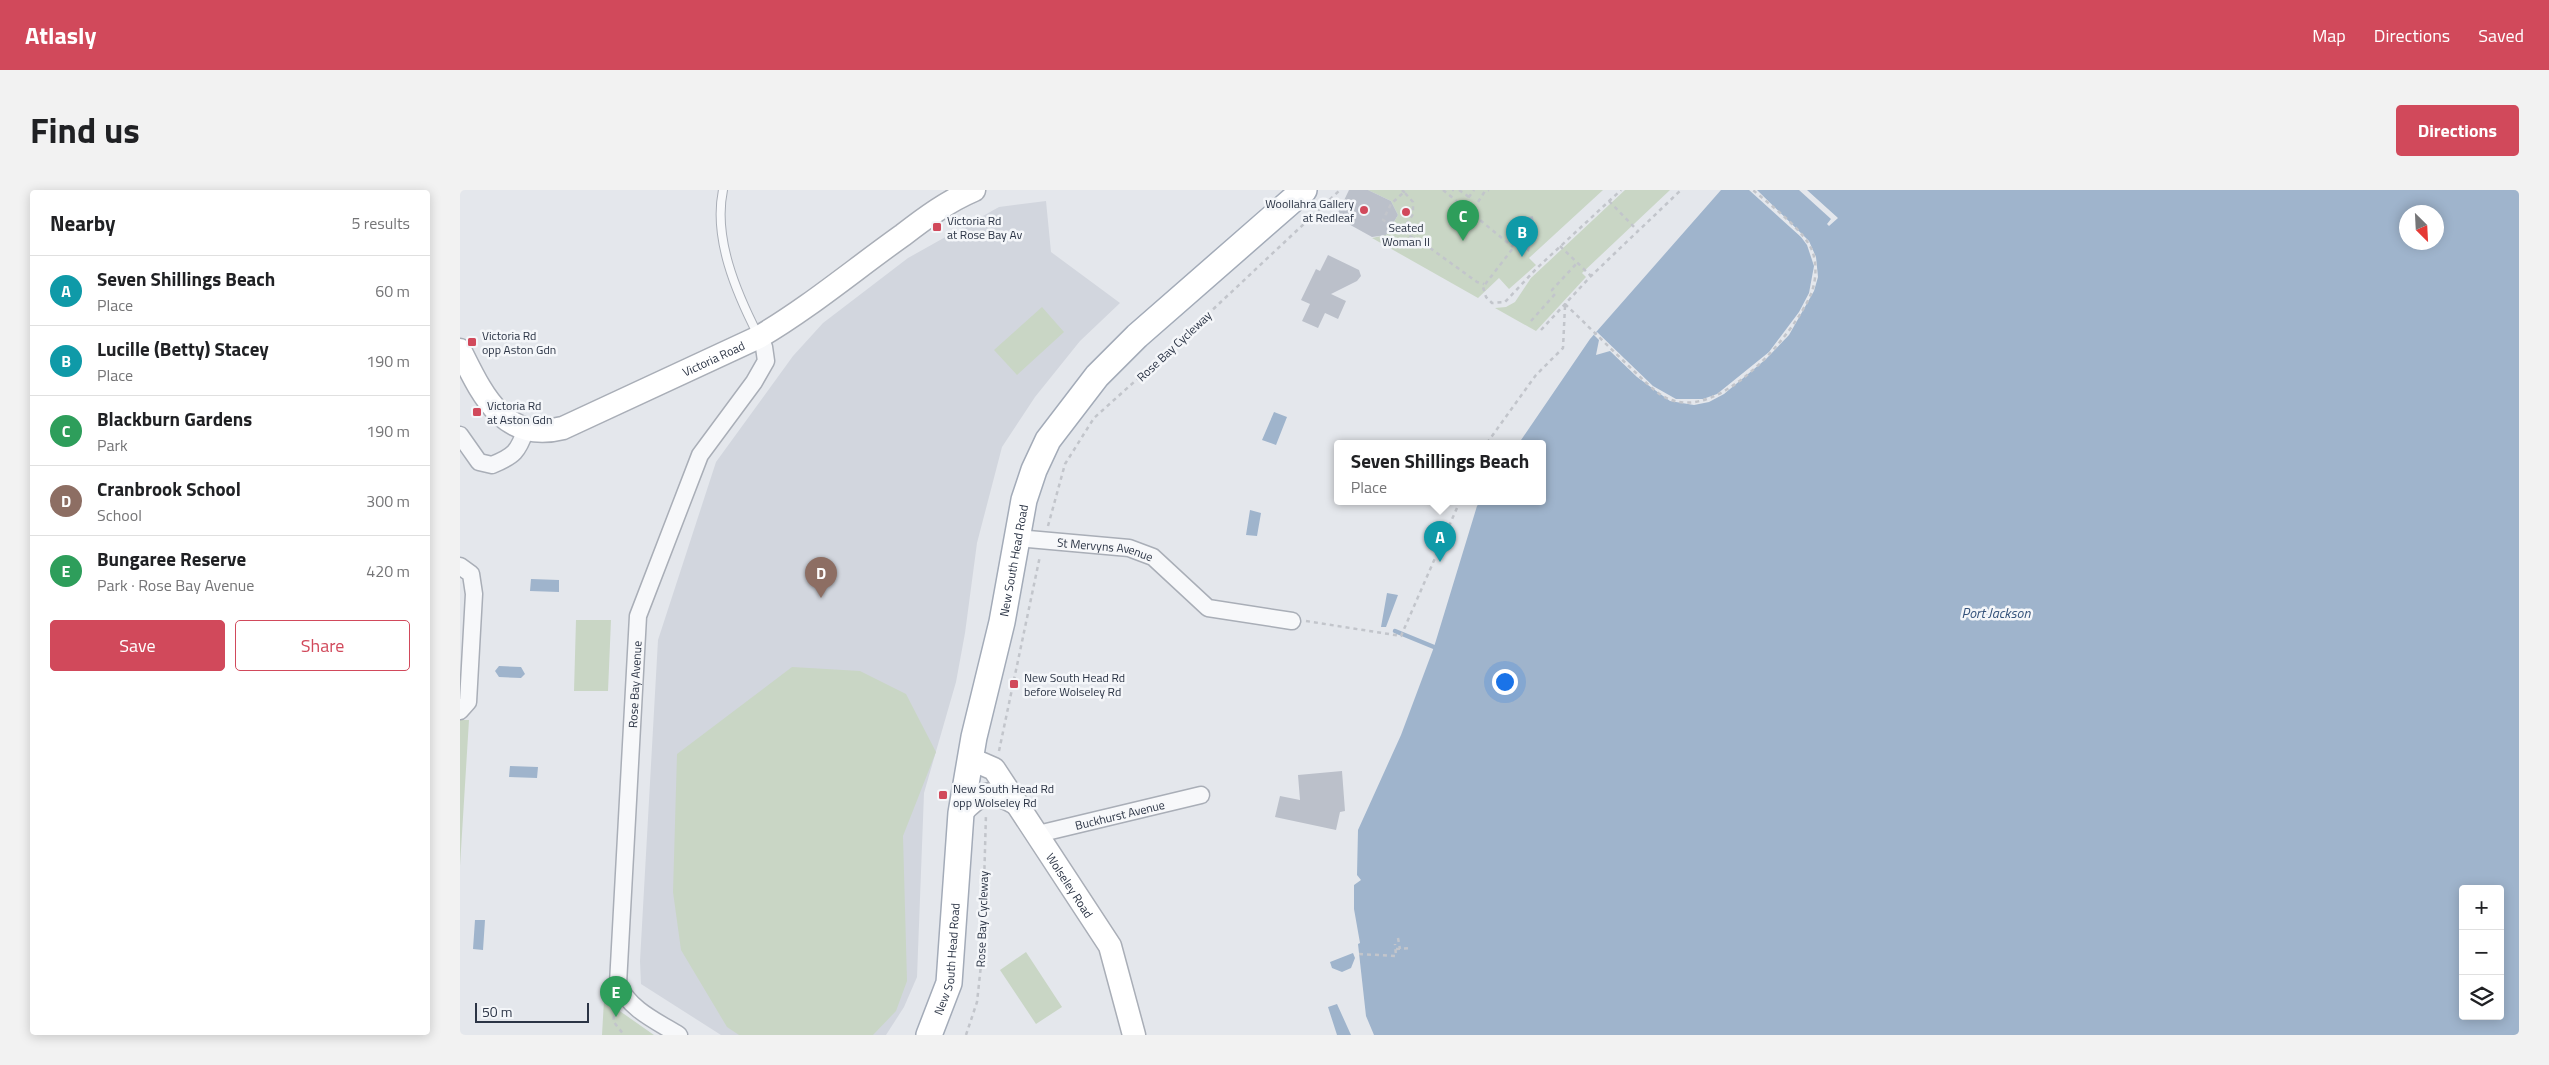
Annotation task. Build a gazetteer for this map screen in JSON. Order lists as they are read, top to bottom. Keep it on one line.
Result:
{"streets":{"main road":["New South Head Road"],"street":["Victoria Road","St Mervyns Avenue","Rose Bay Avenue","Buckhurst Avenue","Wolseley Road"],"path":["Rose Bay Cycleway"]},"crossings":[["Victoria Road","Rose Bay Avenue"],["St Mervyns Avenue","New South Head Road"],["New South Head Road","Wolseley Road"],["Buckhurst Avenue","Wolseley Road"]],"water":["Port Jackson"],"places":{"other":["Woollahra Gallery at Redleaf","Seated Woman II"],"transit":["Victoria Rd at Rose Bay Av","Victoria Rd opp Aston Gdn","Victoria Rd at Aston Gdn","New South Head Rd before Wolseley Rd","New South Head Rd opp Wolseley Rd"]},"scale_bar":"50 m","north":"bottom right","page":{"header":"Atlasly","nav":["Map","Directions","Saved"],"title":"Find us","buttons":["Directions",["Save","Share"]],"heading":["Nearby","5 results"],"pins":["C","B","A","D","E"],"list":[{"mark":"A","name":"Seven Shillings Beach","note":"Place","value":"60 m"},{"mark":"B","name":"Lucille (Betty) Stacey","note":"Place","value":"190 m"},{"mark":"C","name":"Blackburn Gardens","note":"Park","value":"190 m"},{"mark":"D","name":"Cranbrook School","note":"School","value":"300 m"},{"mark":"E","name":"Bungaree Reserve","note":"Park · Rose Bay Avenue","value":"420 m"}],"popup":["Seven Shillings Beach","Place"],"map_buttons":["+","−"],"scale":"50 m"}}
